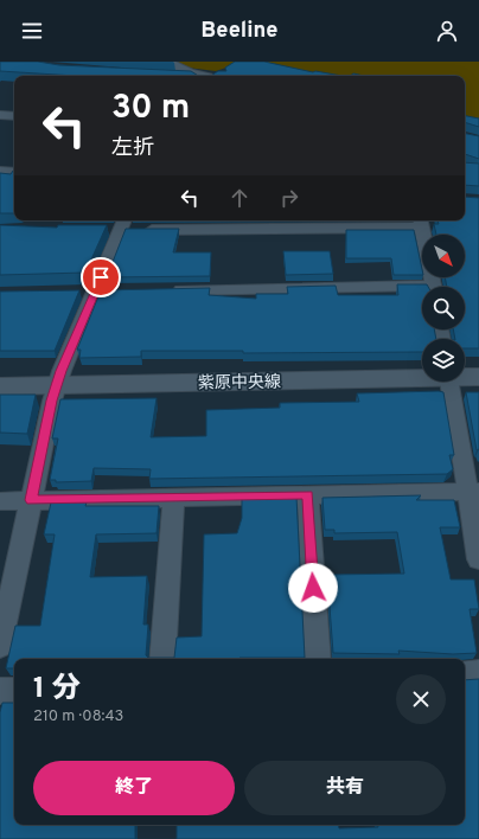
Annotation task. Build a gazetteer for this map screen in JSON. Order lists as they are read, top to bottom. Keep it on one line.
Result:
{"streets":{"street":["紫原中央線"]},"north":"bottom right","page":{"header":"Beeline","turn":["30 m","左折"],"heading":["1 分","210 m · 08:43"],"buttons":["終了","共有"]}}
